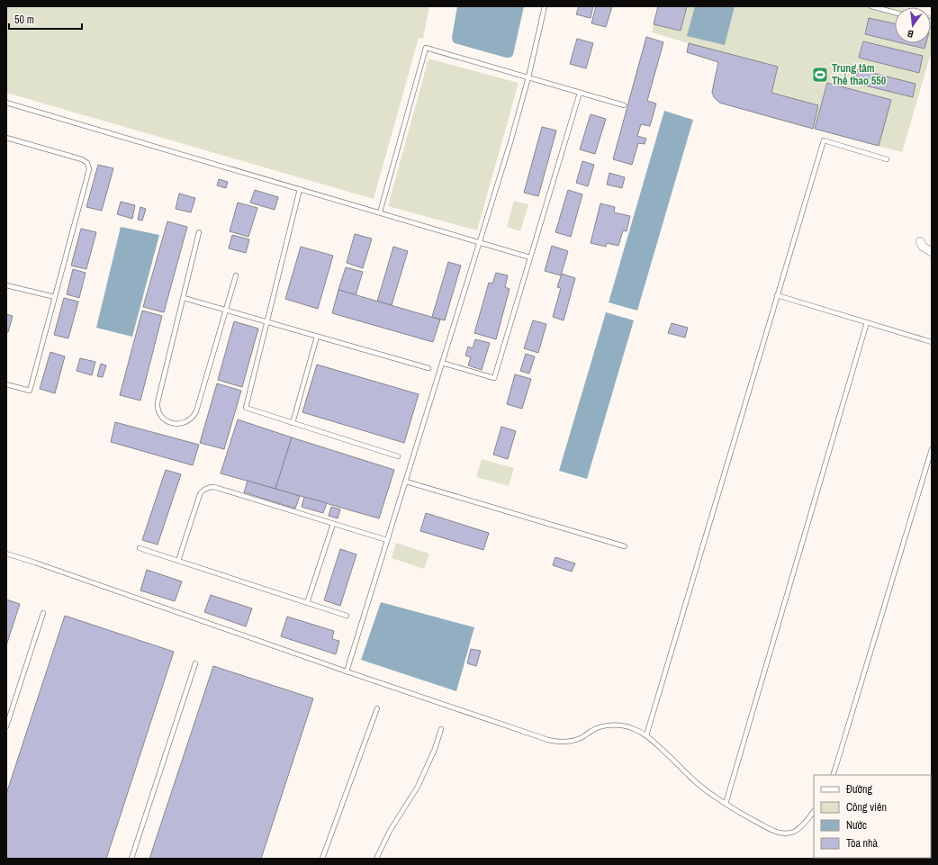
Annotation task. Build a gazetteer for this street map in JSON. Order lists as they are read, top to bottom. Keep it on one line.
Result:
{"places":{"sports":["Trung tâm Thể thao 550"]},"legend":["Đường","Công viên","Nước","Tòa nhà"],"scale_bar":"50 m","north":"bottom"}
